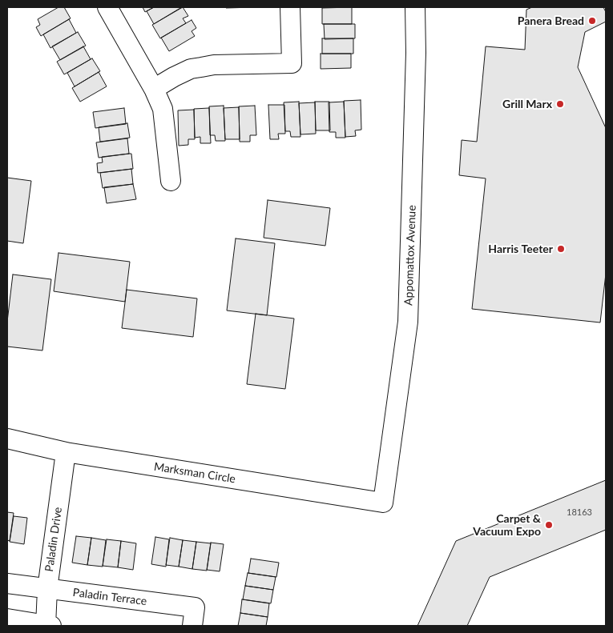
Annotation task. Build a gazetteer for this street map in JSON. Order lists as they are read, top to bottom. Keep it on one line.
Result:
{"streets":{"street":["Appomattox Avenue","Marksman Circle","Paladin Drive","Paladin Terrace"]},"crossings":[["Appomattox Avenue","Marksman Circle"],["Marksman Circle","Paladin Drive"],["Paladin Drive","Paladin Terrace"]],"places":["Panera Bread","Grill Marx","Harris Teeter","Carpet & Vacuum Expo"],"house_numbers":["18163"]}
